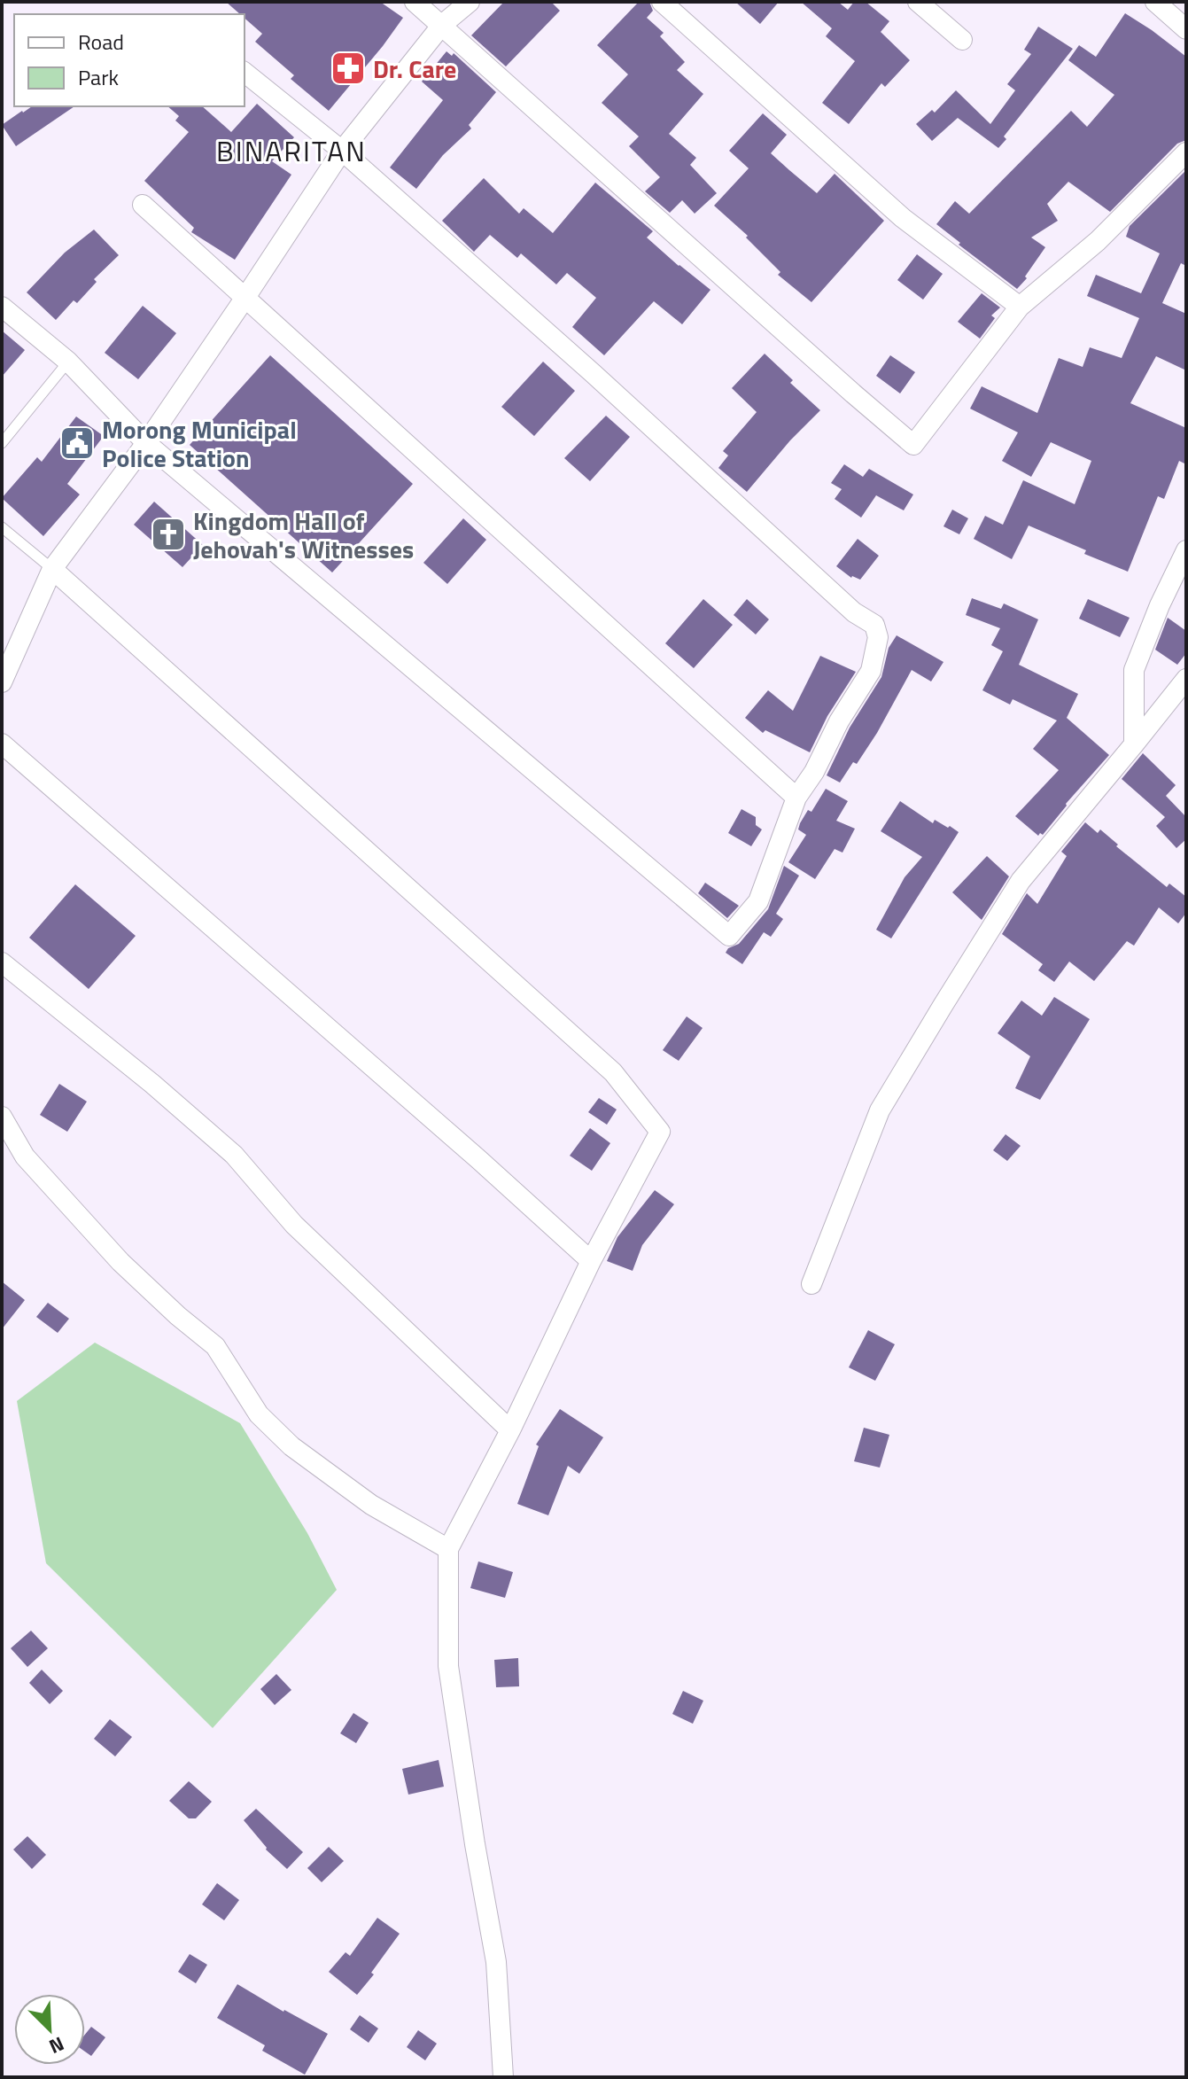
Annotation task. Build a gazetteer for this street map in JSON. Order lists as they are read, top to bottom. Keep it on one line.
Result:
{"districts":["BINARITAN"],"places":{"pharmacy":["Dr. Care"],"public building":["Morong Municipal Police Station"],"church":["Kingdom Hall of Jehovah's Witnesses"]},"legend":["Road","Park"],"north":"bottom right"}
